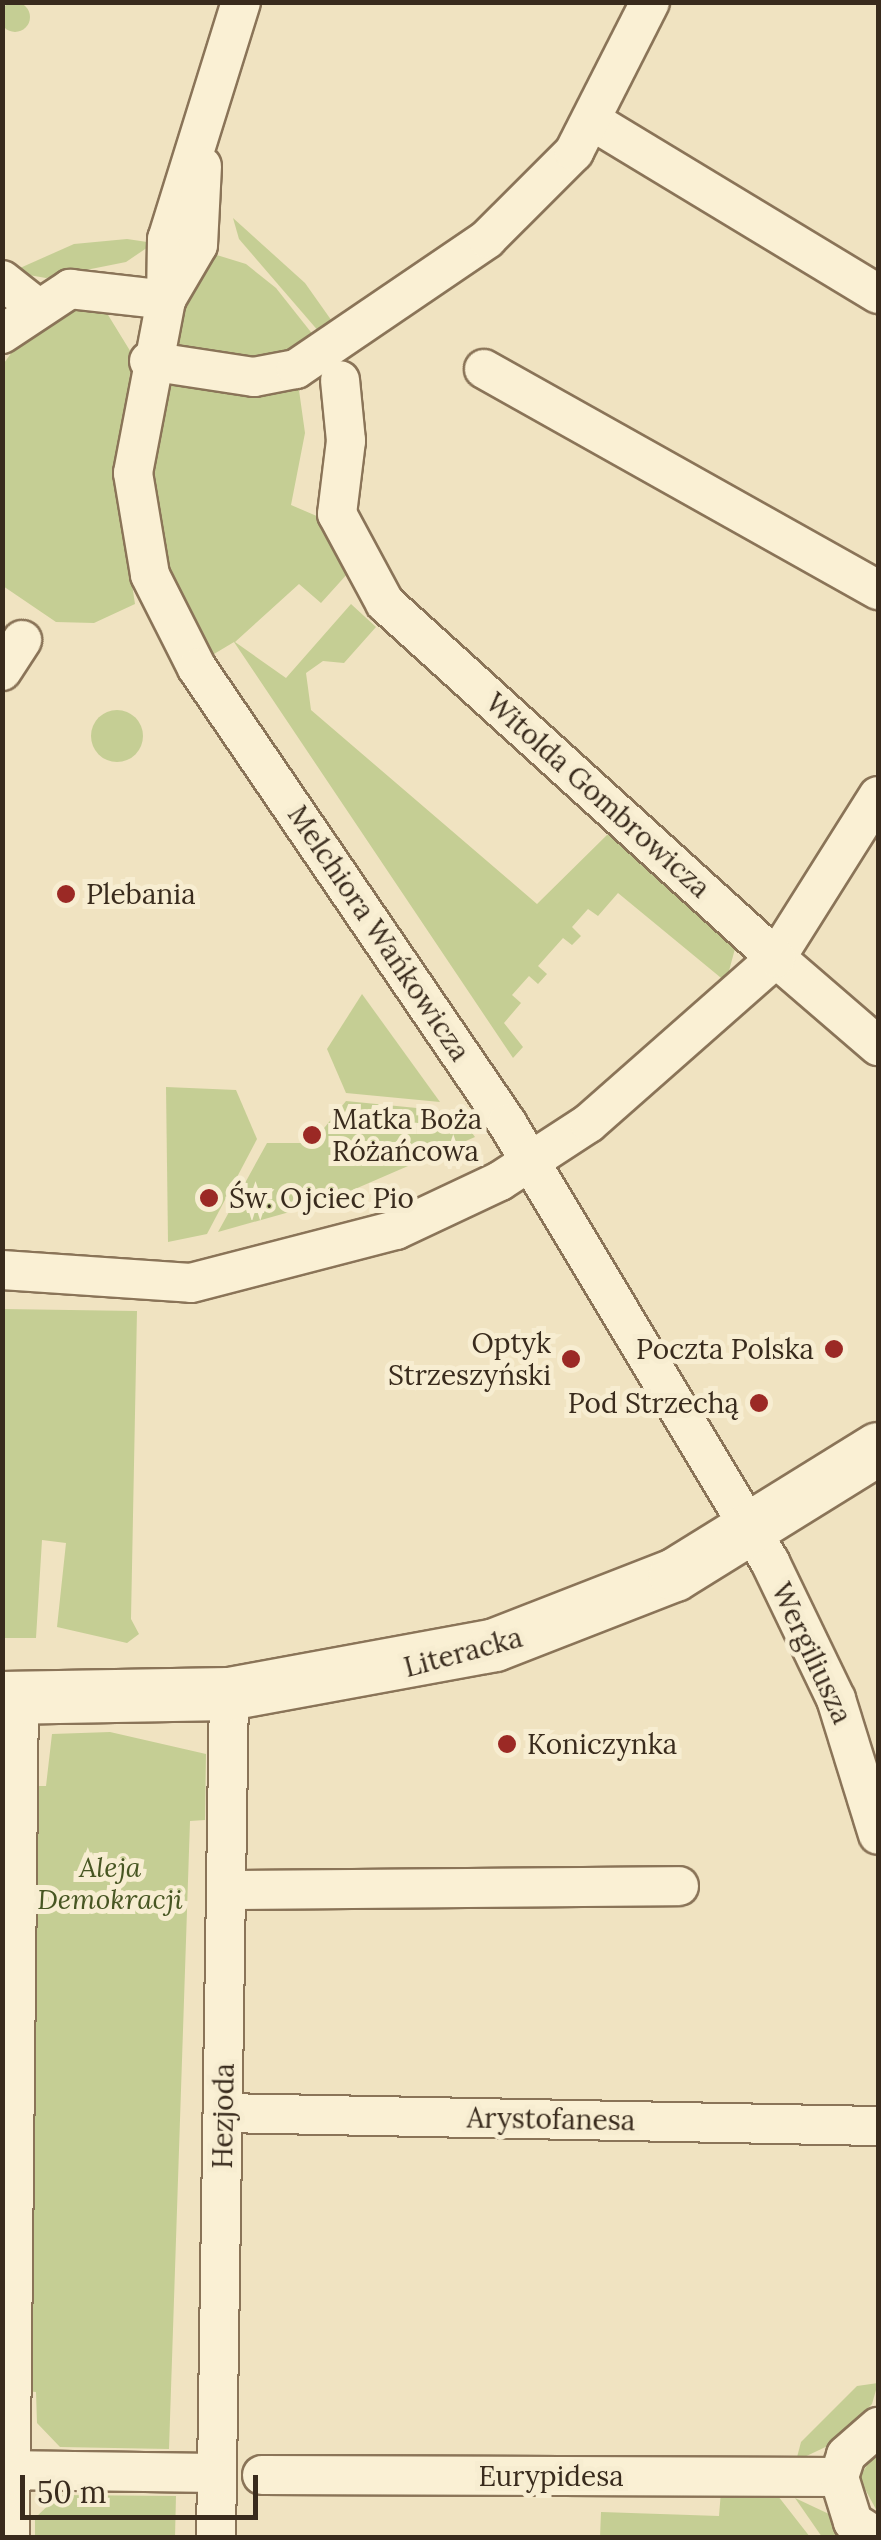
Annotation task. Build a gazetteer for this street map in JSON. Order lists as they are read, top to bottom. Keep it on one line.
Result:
{"streets":{"street":["Witolda Gombrowicza","Melchiora Wańkowicza","Literacka","Wergiliusza","Hezjoda","Arystofanesa","Eurypidesa"]},"crossings":[["Melchiora Wańkowicza","Literacka"],["Melchiora Wańkowicza","Wergiliusza"],["Literacka","Wergiliusza"],["Literacka","Hezjoda"],["Hezjoda","Arystofanesa"]],"parks":["Aleja Demokracji"],"places":["Plebania","Matka Boża Różańcowa","Św. Ojciec Pio","Poczta Polska","Optyk Strzeszyński","Pod Strzechą","Koniczynka"],"scale_bar":"50 m"}
